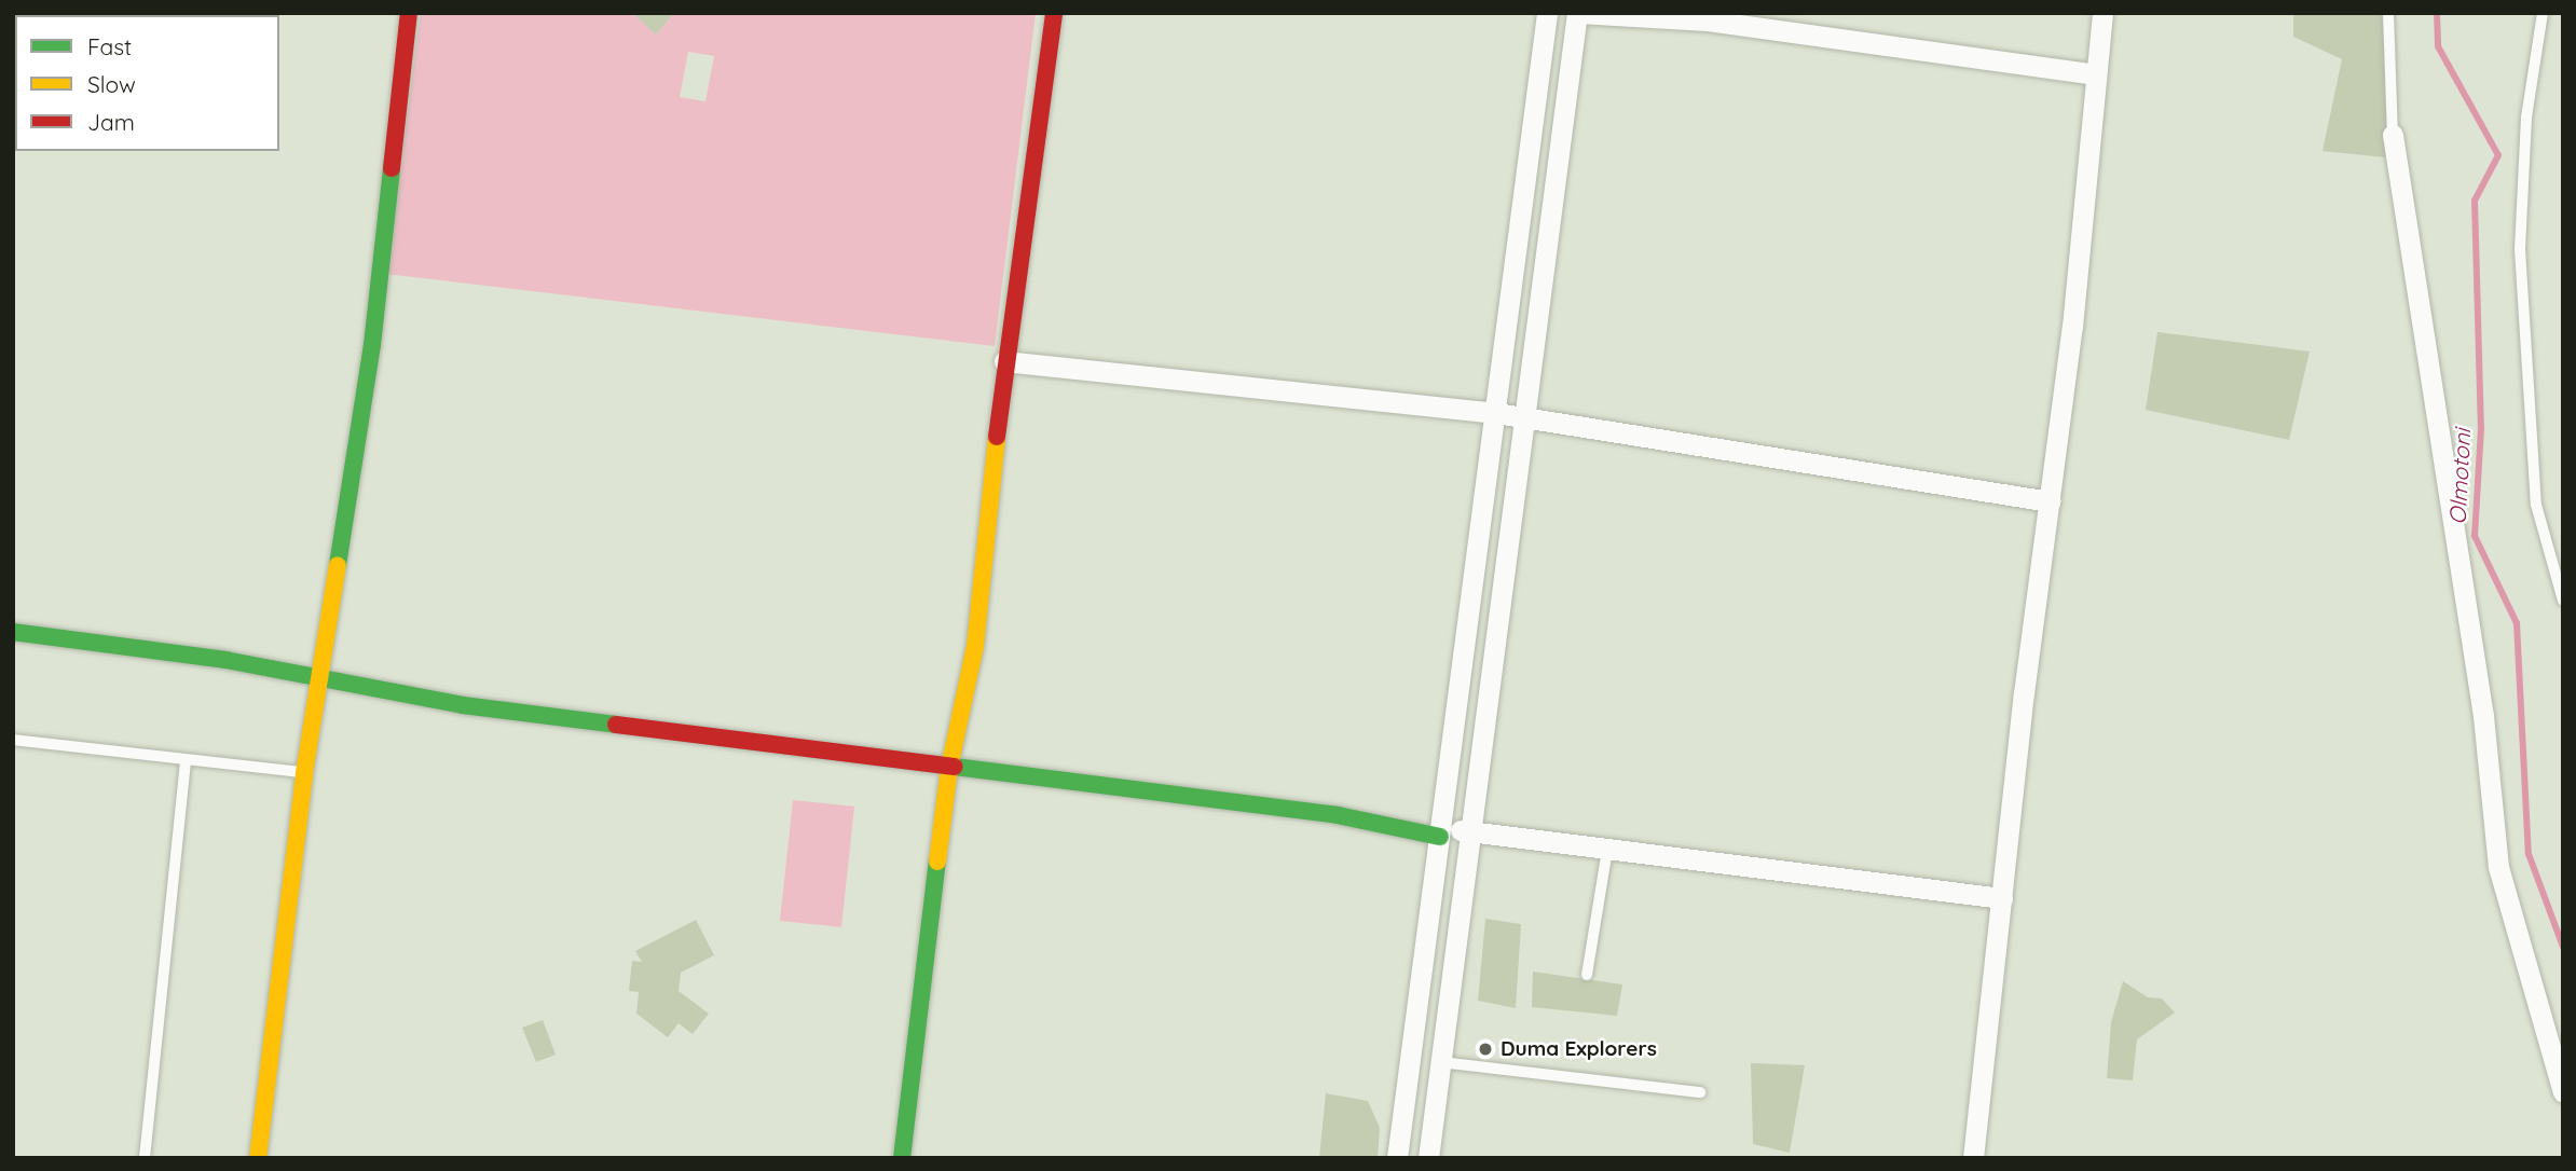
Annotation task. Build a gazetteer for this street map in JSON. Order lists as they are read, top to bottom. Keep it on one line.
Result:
{"water":["Olmotoni"],"places":["Duma Explorers"],"legend":["Fast","Slow","Jam"]}
